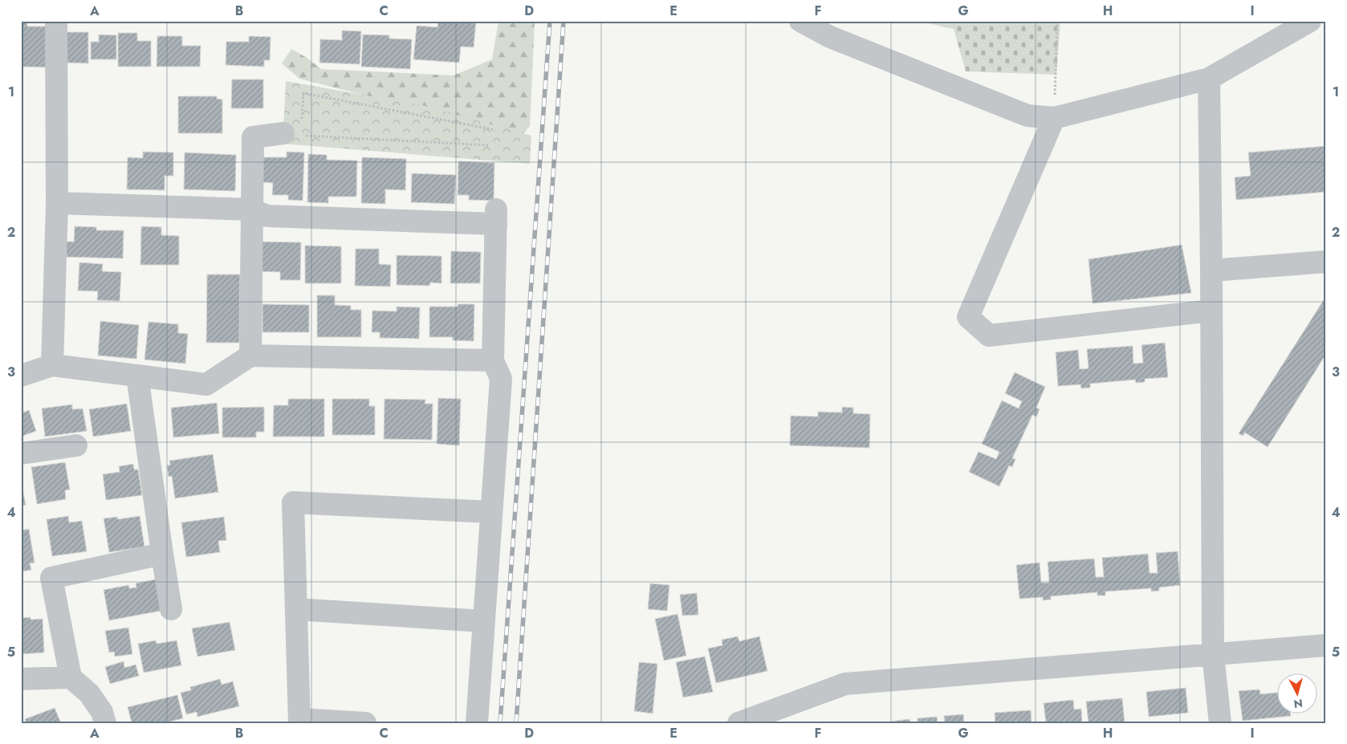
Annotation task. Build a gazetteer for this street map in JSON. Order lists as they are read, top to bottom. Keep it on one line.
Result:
{"north":"bottom","grid":{"columns":["A","B","C","D","E","F","G","H","I"],"rows":["1","2","3","4","5"]}}
